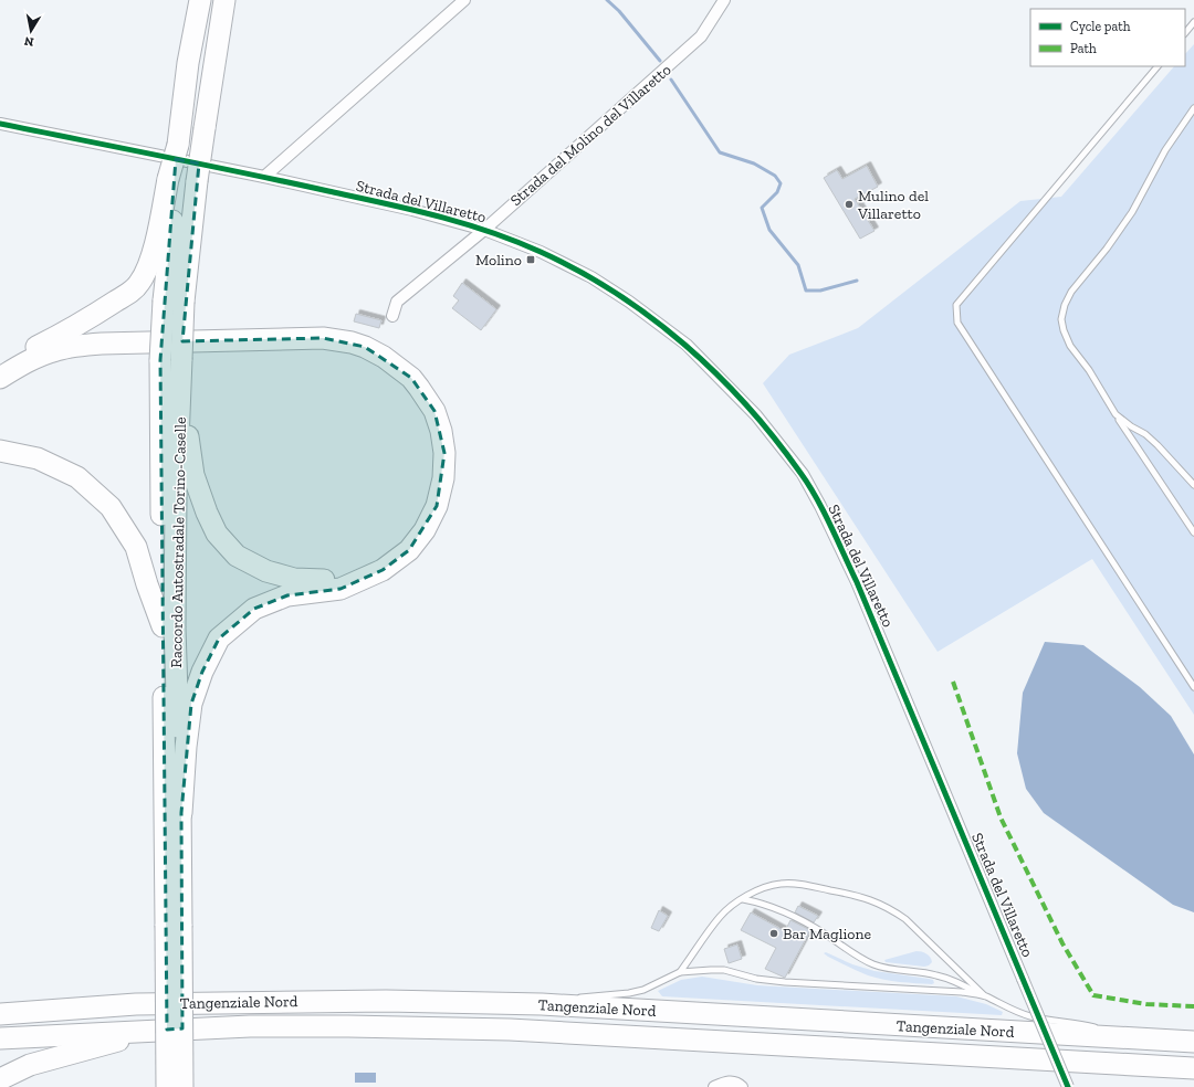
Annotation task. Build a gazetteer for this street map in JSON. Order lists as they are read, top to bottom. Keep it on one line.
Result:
{"streets":{"highway":["Raccordo Autostradale Torino-Caselle","Tangenziale Nord"],"street":["Strada del Molino del Villaretto","Strada del Villaretto"]},"crossings":[["Strada del Molino del Villaretto","Strada del Villaretto"]],"places":{"other":["Mulino del Villaretto","Bar Maglione"],"transit":["Molino"]},"legend":["Cycle path","Path"],"north":"bottom"}
